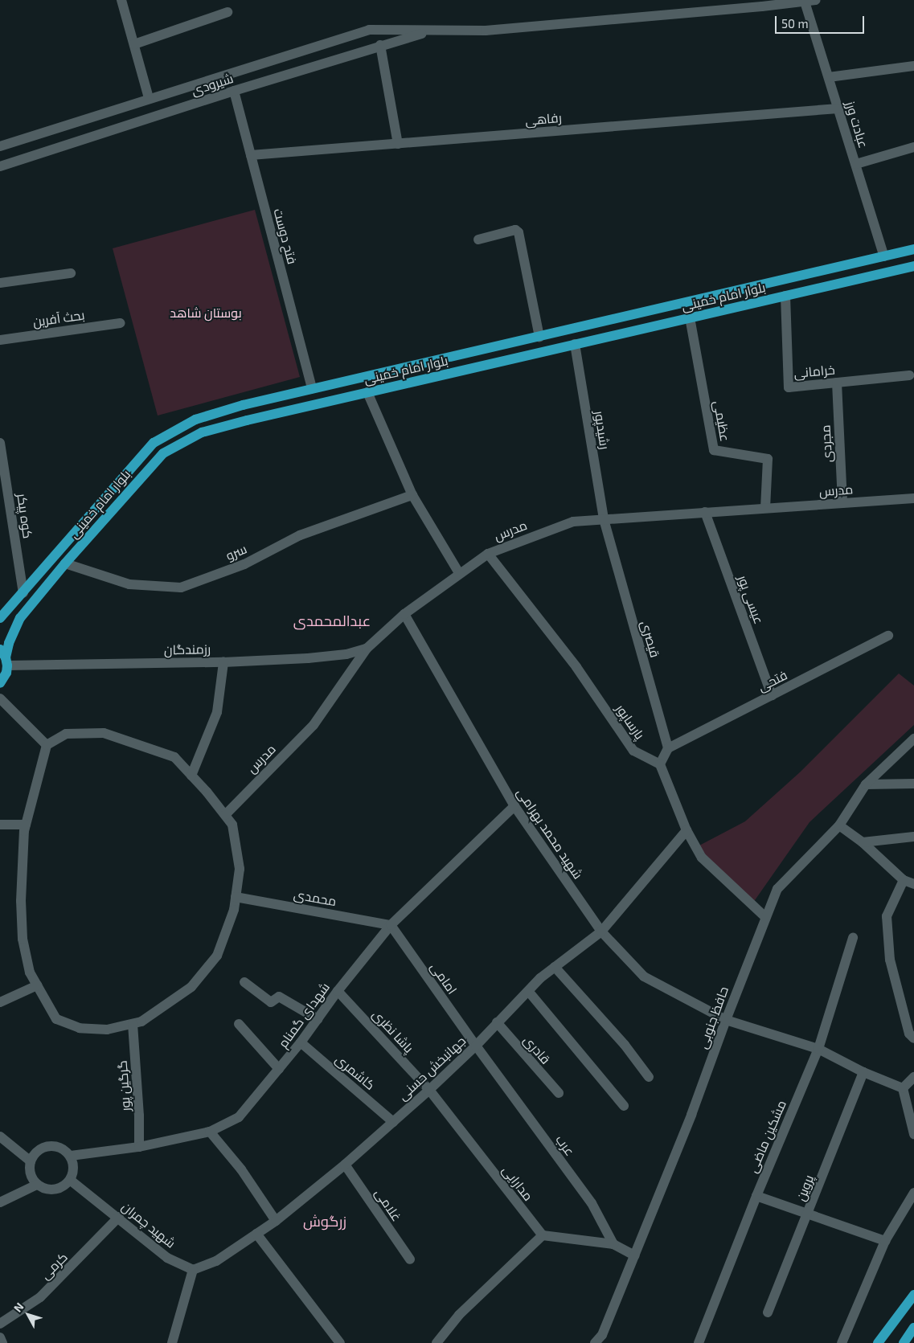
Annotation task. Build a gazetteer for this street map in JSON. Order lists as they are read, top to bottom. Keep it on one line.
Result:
{"streets":{"main road":["بلوار امام خمینی"],"street":["شیرودی","رفاهی","عبادت ورز","فتح دوست","بحث آفرین","خرامانی","عظیمی","رشیدپور","مجردی","مدرس","کوه پیکر","سرو","عیسی پور","قیصری","رزمندگان","فتحی","پارساپور","شهید محمد بهرامی","محمدی","امامی","شهدای گمنام","حافظ جنوبی","پاشا نظری","قادری","جهانبخش حسنی","کاشمری","گرگین پور","مشکین ماضی","عرب","مدارایی","پروین","غلامی","شهید چمران","کرمی"]},"crossings":[["شیرودی","عبادت ورز"],["شیرودی","فتح دوست"],["رفاهی","عبادت ورز"],["رفاهی","فتح دوست"],["عبادت ورز","بلوار امام خمینی"],["فتح دوست","بلوار امام خمینی"],["بلوار امام خمینی","خرامانی"],["بلوار امام خمینی","عظیمی"],["بلوار امام خمینی","رشیدپور"],["بلوار امام خمینی","کوه پیکر"],["بلوار امام خمینی","سرو"],["بلوار امام خمینی","رزمندگان"],["خرامانی","مجردی"],["عظیمی","مدرس"],["رشیدپور","مدرس"],["رشیدپور","قیصری"],["مجردی","مدرس"],["مدرس","عیسی پور"],["مدرس","قیصری"],["مدرس","رزمندگان"],["مدرس","پارساپور"],["مدرس","شهید محمد بهرامی"],["عیسی پور","فتحی"],["قیصری","فتحی"],["شهید محمد بهرامی","شهدای گمنام"],["شهید محمد بهرامی","حافظ جنوبی"],["شهید محمد بهرامی","جهانبخش حسنی"],["شهید محمد بهرامی","مشکین ماضی"],["شهید محمد بهرامی","پروین"],["محمدی","امامی"],["محمدی","شهدای گمنام"],["امامی","شهدای گمنام"],["امامی","جهانبخش حسنی"],["امامی","عرب"],["شهدای گمنام","پاشا نظری"],["شهدای گمنام","کاشمری"],["شهدای گمنام","گرگین پور"],["شهدای گمنام","شهید چمران"],["پاشا نظری","جهانبخش حسنی"],["پاشا نظری","مدارایی"],["قادری","جهانبخش حسنی"],["جهانبخش حسنی","کاشمری"],["جهانبخش حسنی","عرب"],["جهانبخش حسنی","مدارایی"],["جهانبخش حسنی","غلامی"],["شهید چمران","کرمی"]],"districts":["عبدالمحمدی","زرگوش"],"parks":["بوستان شاهد"],"scale_bar":"50 m","north":"top left"}
